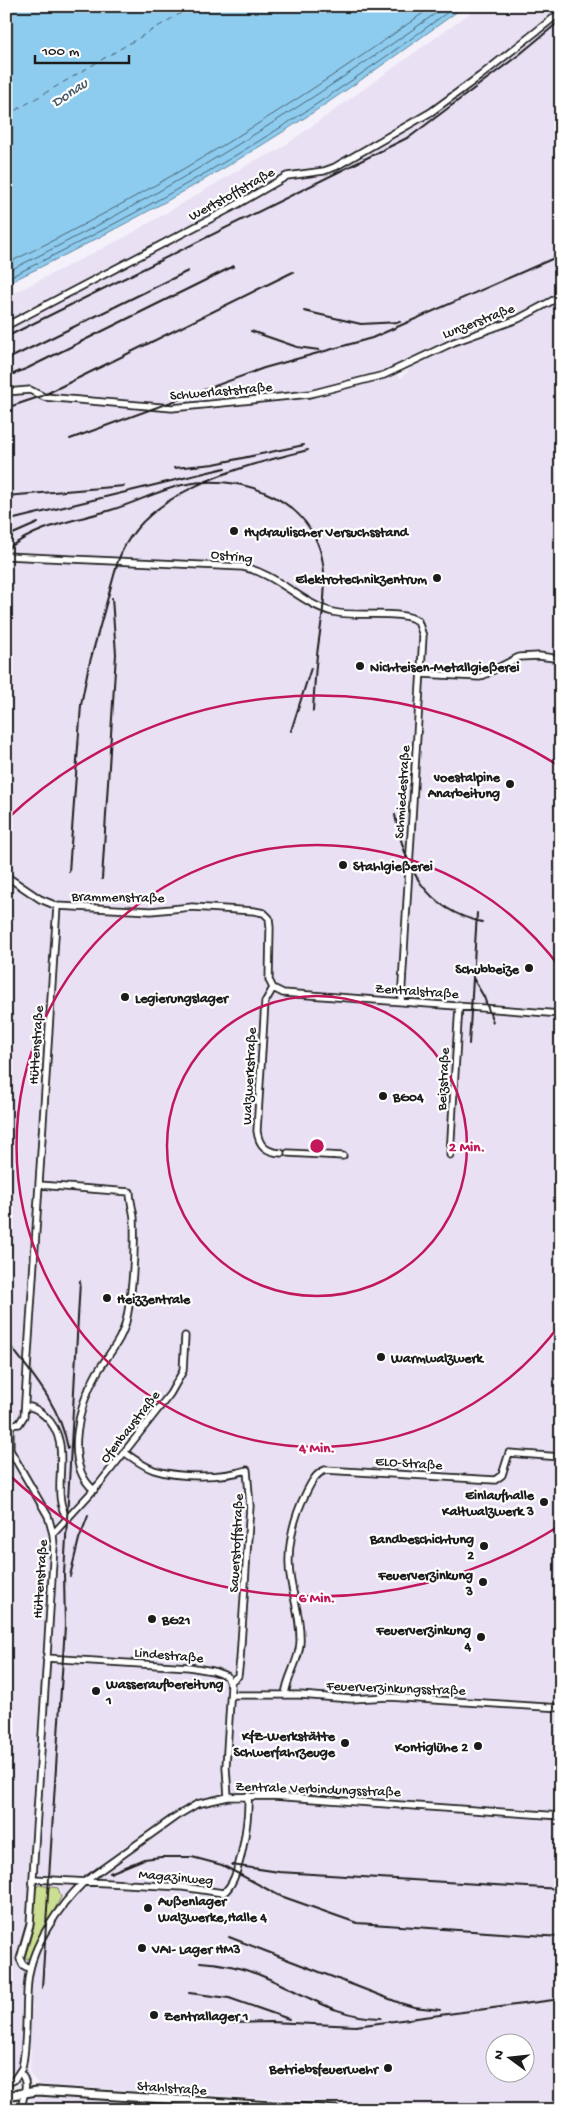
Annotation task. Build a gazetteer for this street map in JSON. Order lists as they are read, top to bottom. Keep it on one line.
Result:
{"streets":{"street":["Wertstoffstraße","Lunzerstraße","Schwerlaststraße","Ostring","Schmiedestraße","Brammenstraße","Zentralstraße","Hüttenstraße","Walzwerkstraße","Beizstraße","Ofenbaustraße","ELO-Straße","Sauerstoffstraße","Lindestraße","Feuerverzinkungsstraße","Zentrale Verbindungsstraße","Magazinweg","Stahlstraße"]},"crossings":[["Lunzerstraße","Schwerlaststraße"],["Ostring","Schmiedestraße"],["Schmiedestraße","Zentralstraße"],["Brammenstraße","Zentralstraße"],["Brammenstraße","Hüttenstraße"],["Brammenstraße","Walzwerkstraße"],["Zentralstraße","Walzwerkstraße"],["Zentralstraße","Beizstraße"],["Hüttenstraße","Ofenbaustraße"],["Hüttenstraße","Lindestraße"],["Hüttenstraße","Zentrale Verbindungsstraße"],["Ofenbaustraße","Sauerstoffstraße"],["ELO-Straße","Feuerverzinkungsstraße"],["Sauerstoffstraße","Lindestraße"],["Zentrale Verbindungsstraße","Magazinweg"]],"water":["Donau"],"places":["Hydraulischer Versuchsstand","Elektrotechnikzentrum","Nichteisen-Metallgießerei","voestalpine Anarbeitung","Stahlgießerei","Schubbeize","Legierungslager","BG04","Heizzentrale","Warmwalzwerk","Einlaufhalle Kaltwalzwerk 3","Bandbeschichtung 2","Feuerverzinkung 3","BG21","Feuerverzinkung 4","Wasseraufbereitung 1","KfZ-Werkstätte Schwerfahrzeuge","Kontiglühe 2","Außenlager Walzwerke,Halle 4","VAI- Lager HM3","Zentrallager 1","Betriebsfeuerwehr"],"scale_bar":"100 m","north":"left","rings":["2 Min.","4 Min.","6 Min."]}
